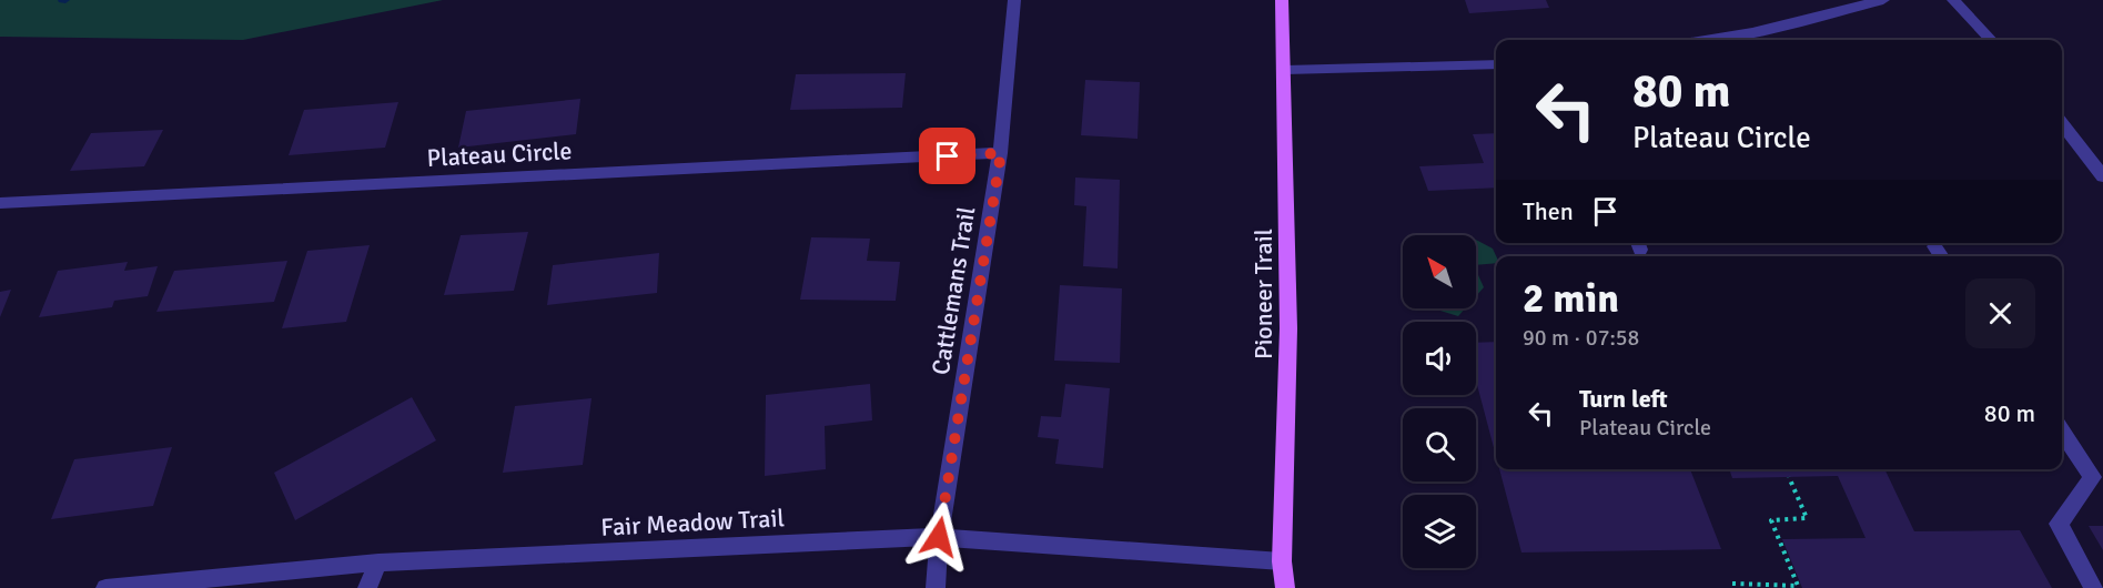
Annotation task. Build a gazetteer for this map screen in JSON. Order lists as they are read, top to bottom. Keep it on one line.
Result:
{"streets":{"main road":["Pioneer Trail"],"street":["Plateau Circle","Cattlemans Trail","Fair Meadow Trail"]},"crossings":[["Plateau Circle","Cattlemans Trail"],["Cattlemans Trail","Fair Meadow Trail"],["Pioneer Trail","Fair Meadow Trail"]],"north":"top left","page":{"turn":["80 m","Plateau Circle"],"then":"Then","heading":["2 min","90 m · 07:58"],"list":[{"name":"Turn left","note":"Plateau Circle","value":"80 m"}]}}
